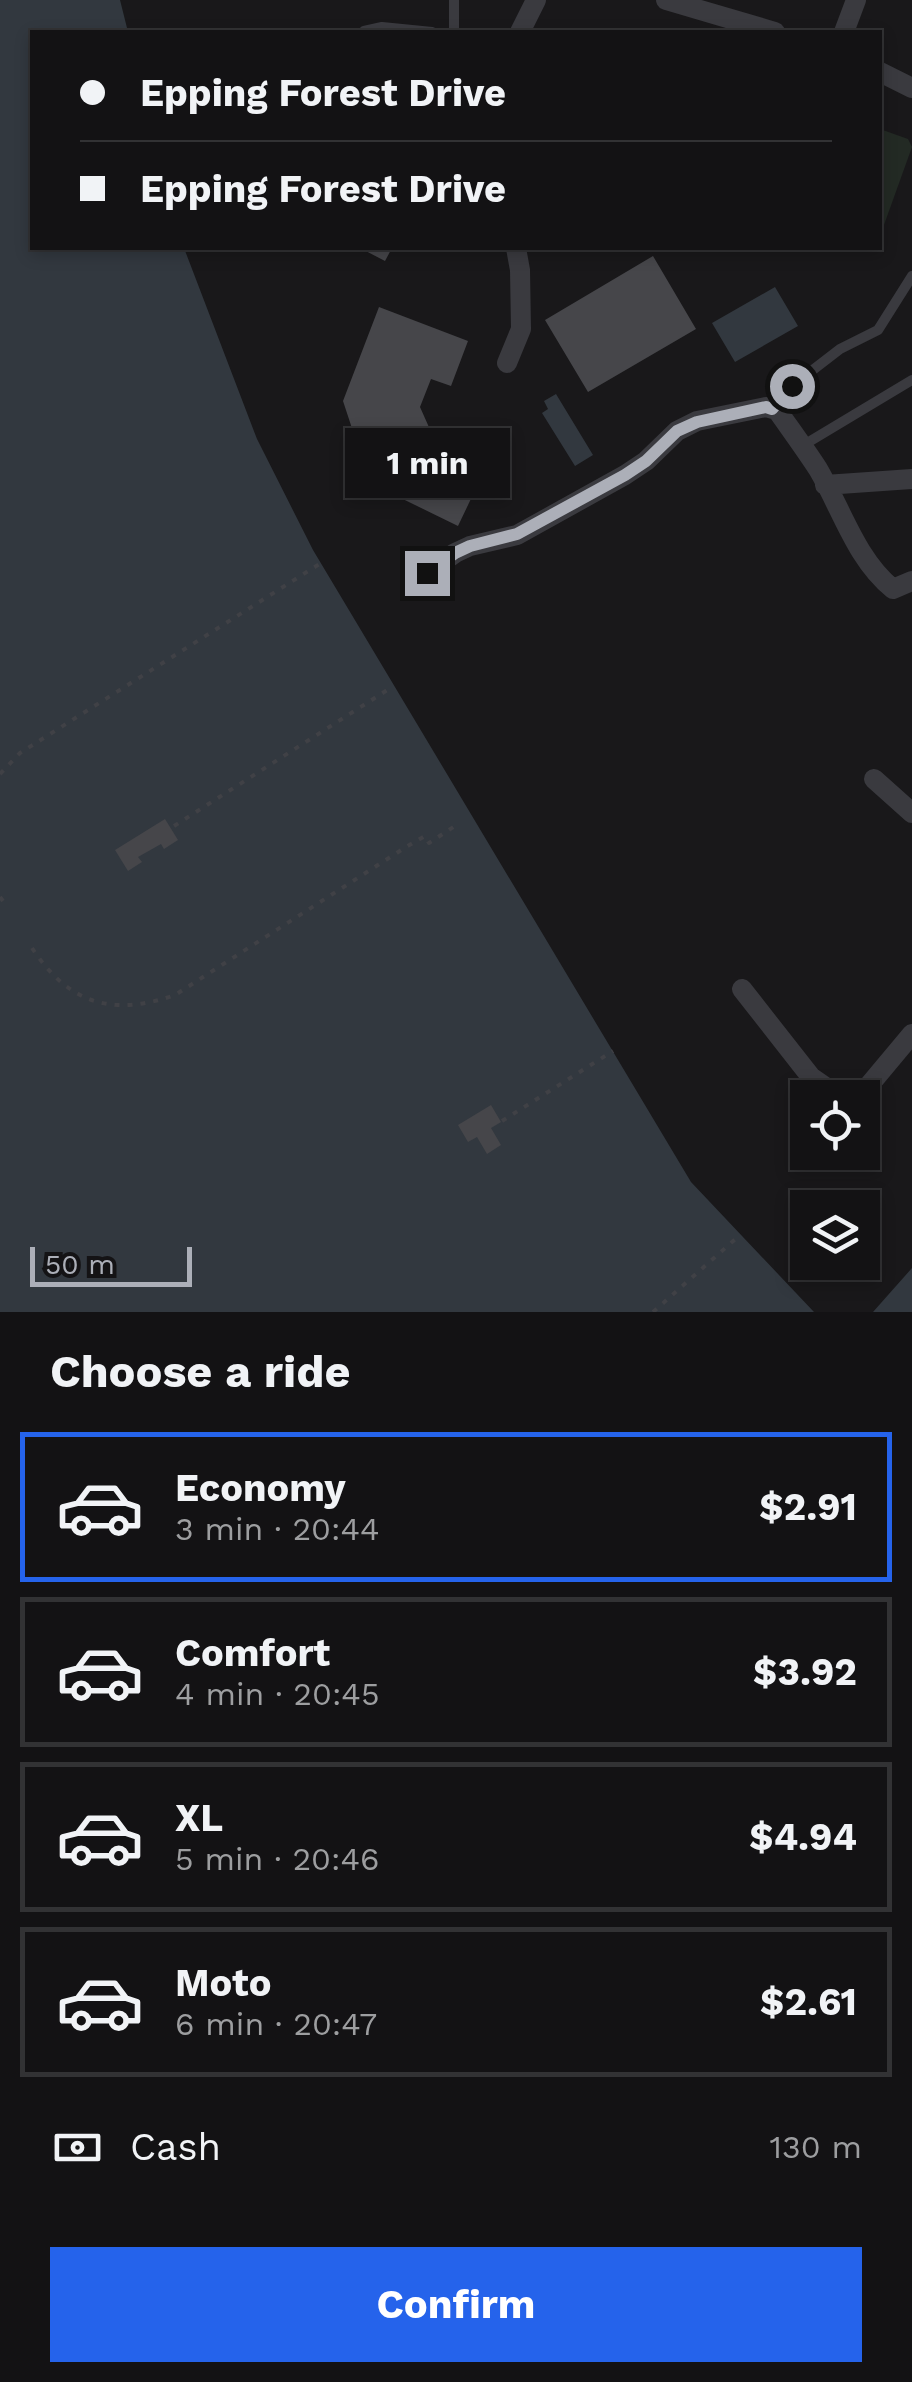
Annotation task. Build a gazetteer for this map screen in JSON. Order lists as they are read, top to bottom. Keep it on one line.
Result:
{"scale_bar":"50 m","page":{"banner":["Epping Forest Drive","Epping Forest Drive"],"bubble":"1 min","scale":"50 m","heading":"Choose a ride","list":[{"name":"Economy","note":"3 min · 20:44","value":"$2.91"},{"name":"Comfort","note":"4 min · 20:45","value":"$3.92"},{"name":"XL","note":"5 min · 20:46","value":"$4.94"},{"name":"Moto","note":"6 min · 20:47","value":"$2.61"}],"pay":["Cash","130 m"],"buttons":"Confirm"}}
